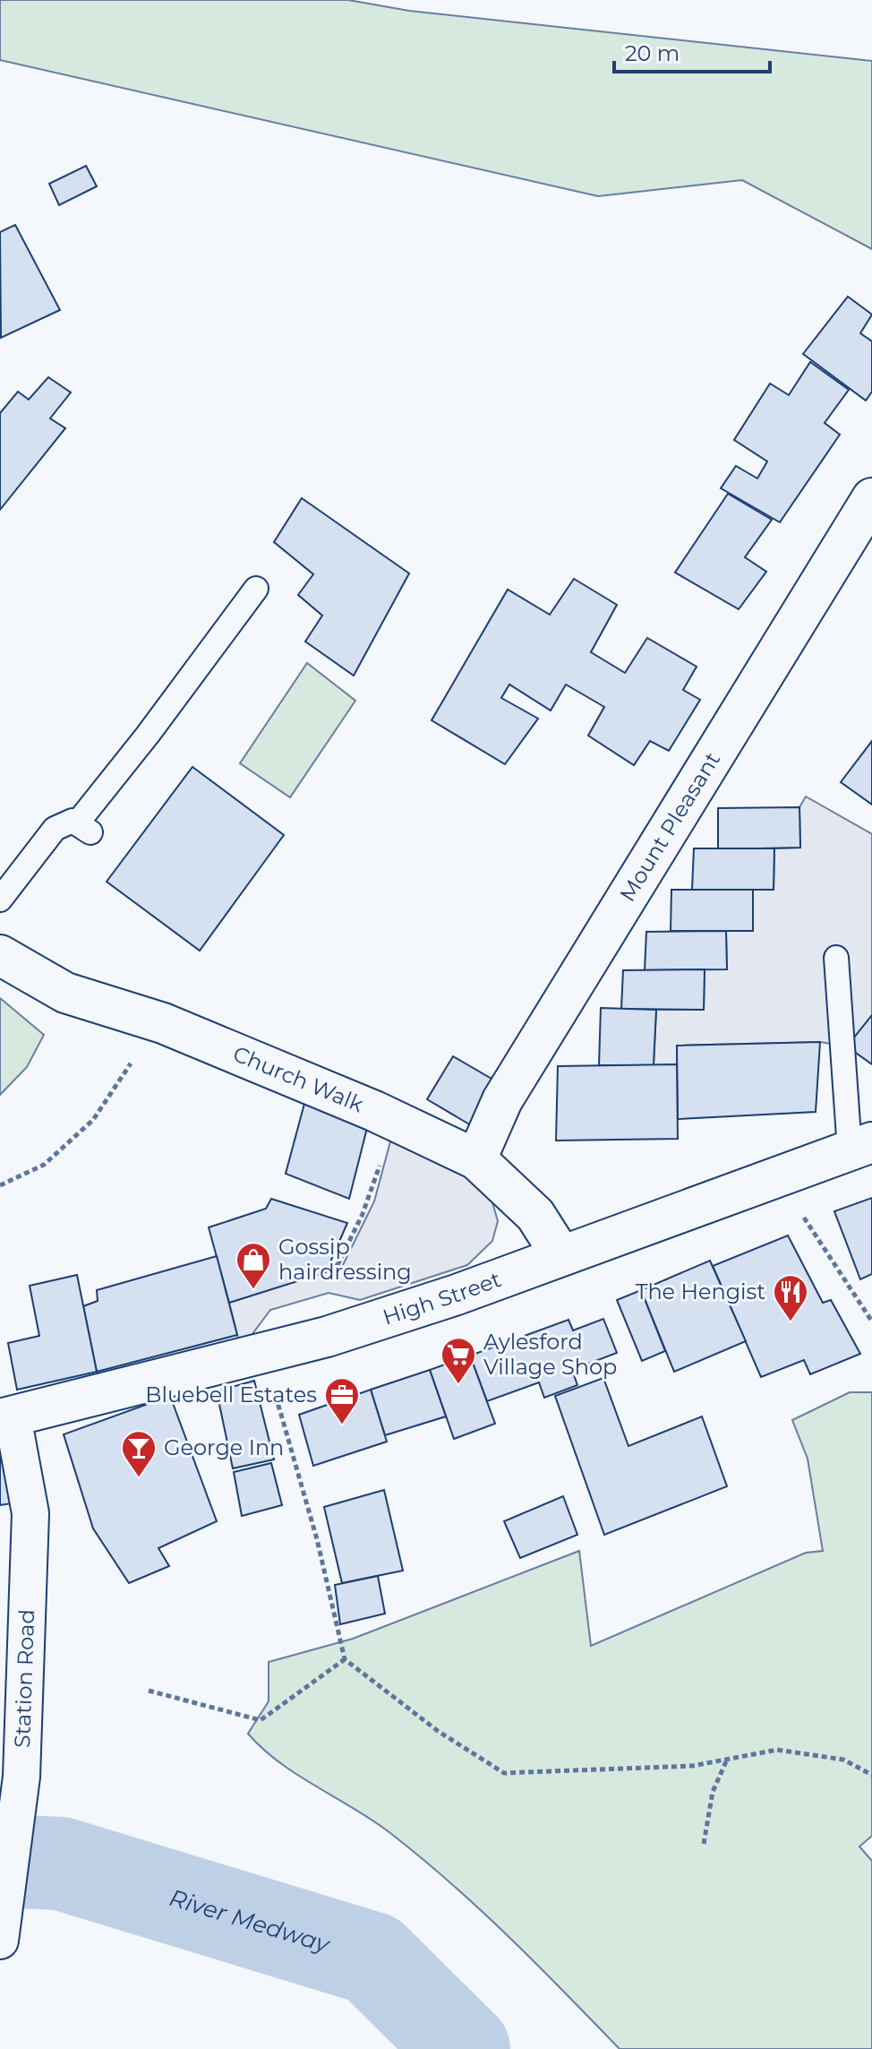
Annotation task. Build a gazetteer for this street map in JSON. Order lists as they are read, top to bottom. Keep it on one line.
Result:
{"streets":{"street":["Mount Pleasant","Church Walk","High Street","Station Road"]},"crossings":[["Mount Pleasant","Church Walk"],["Church Walk","High Street"],["High Street","Station Road"]],"water":["River Medway"],"places":{"shop":["Gossip hairdressing"],"restaurant":["The Hengist"],"supermarket":["Aylesford Village Shop"],"office":["Bluebell Estates"],"bar":["George Inn"]},"scale_bar":"20 m"}
